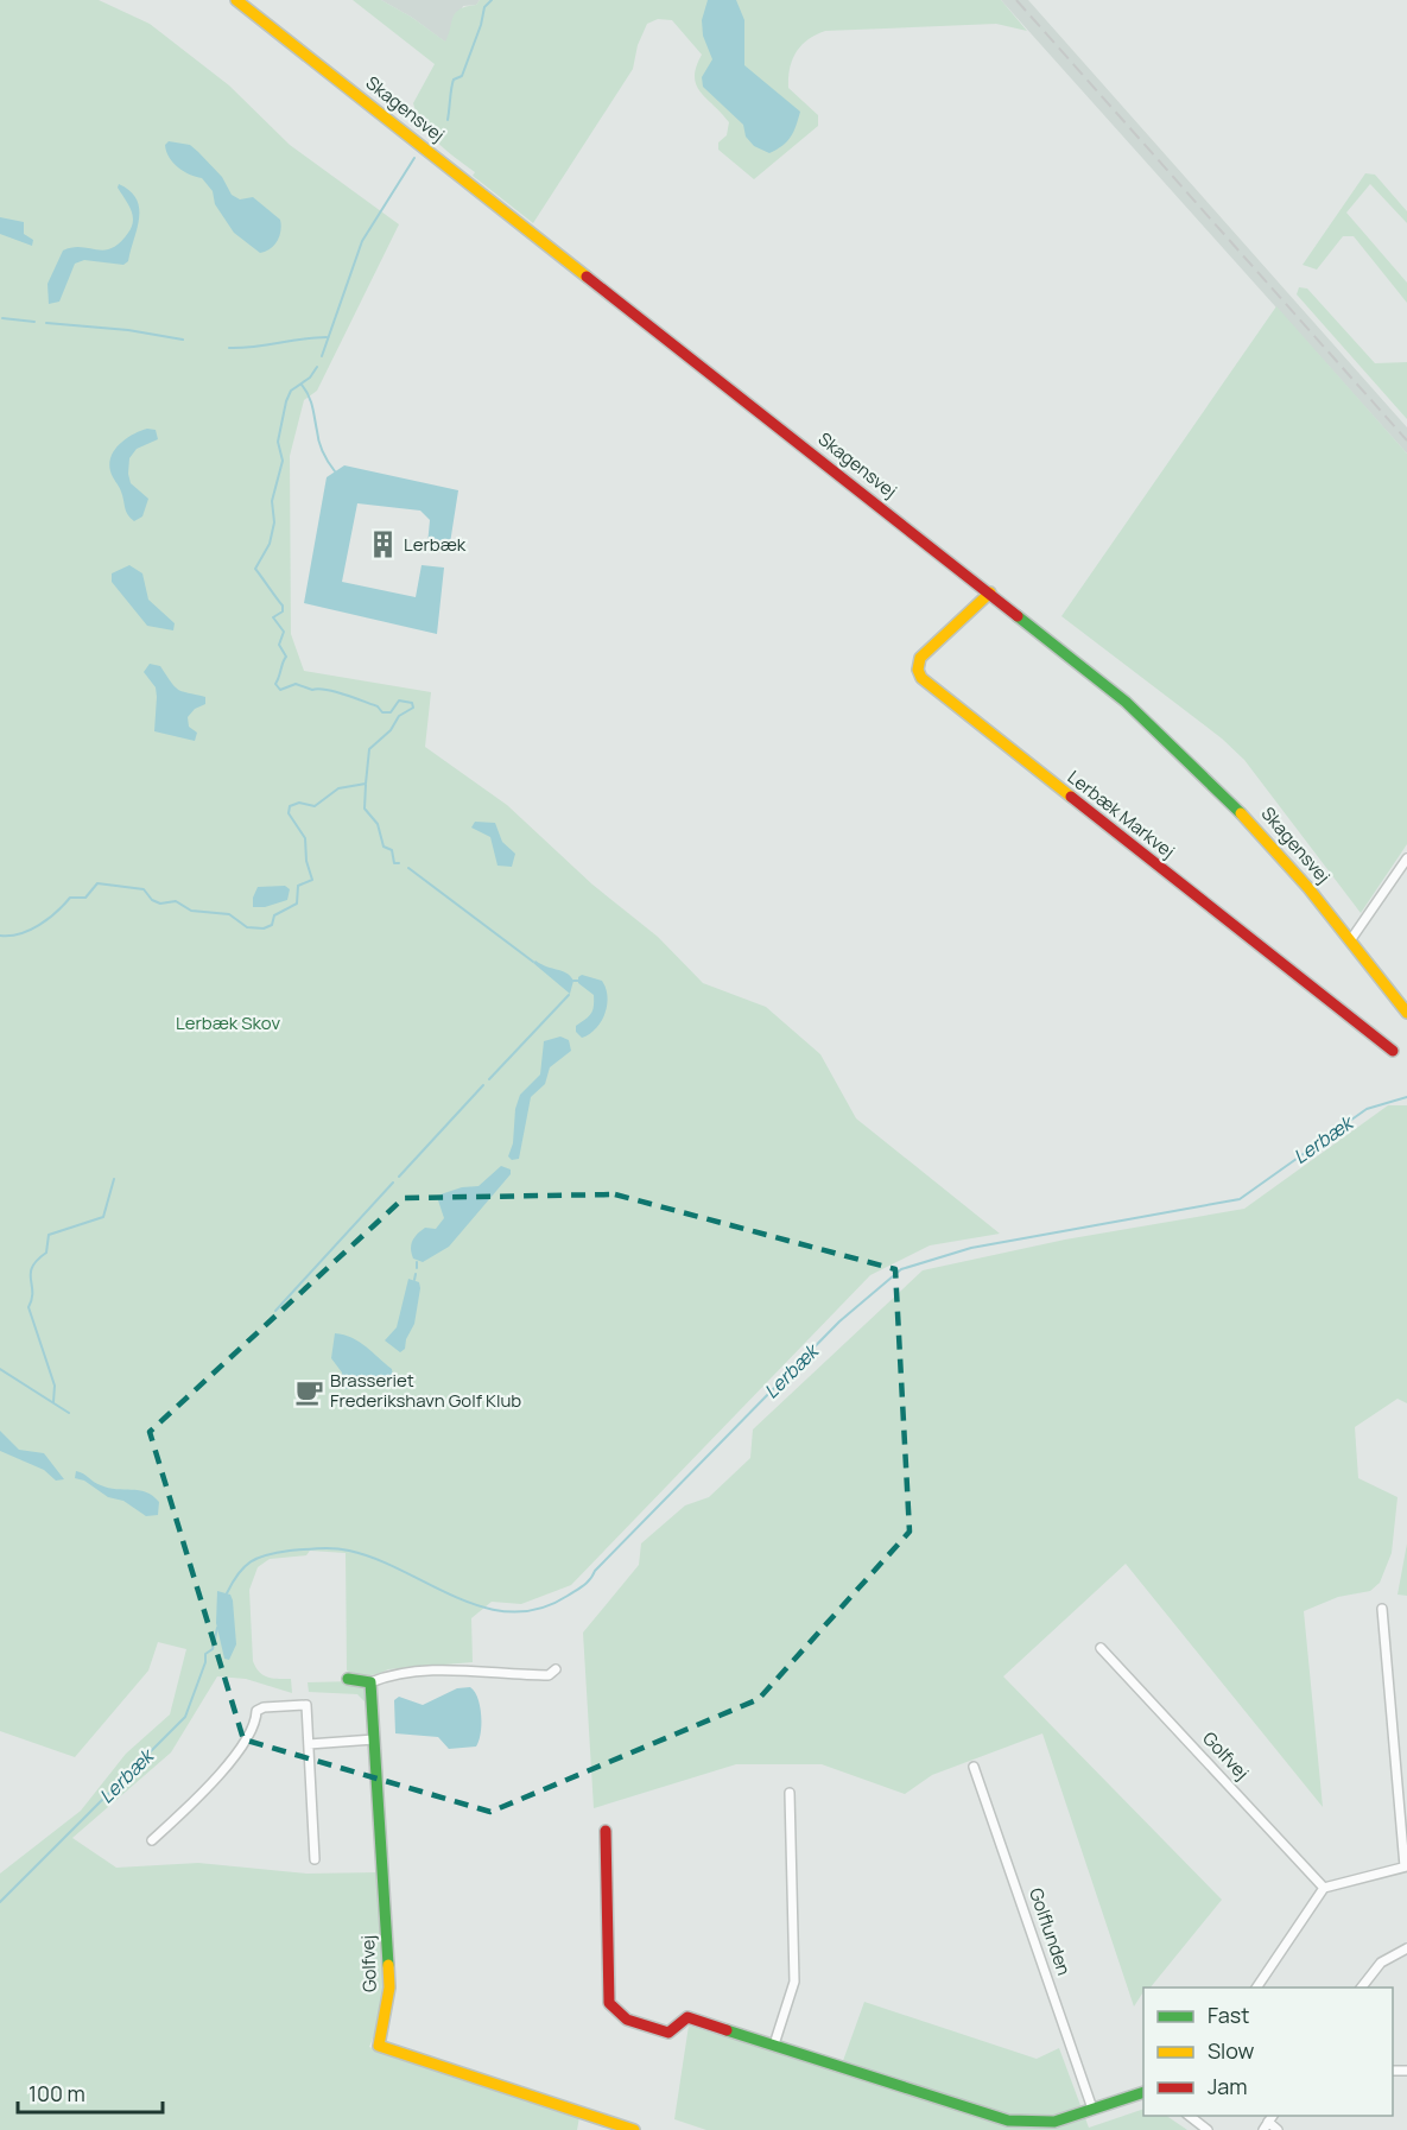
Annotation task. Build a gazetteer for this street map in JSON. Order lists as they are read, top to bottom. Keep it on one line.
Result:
{"streets":{"street":["Skagensvej","Lerbæk Markvej","Golfvej","Golflunden"]},"crossings":[["Skagensvej","Lerbæk Markvej"]],"water":["Lerbæk"],"parks":["Lerbæk Skov"],"places":{"building":["Lerbæk"],"cafe":["Brasseriet Frederikshavn Golf Klub"]},"legend":["Fast","Slow","Jam"],"scale_bar":"100 m"}
